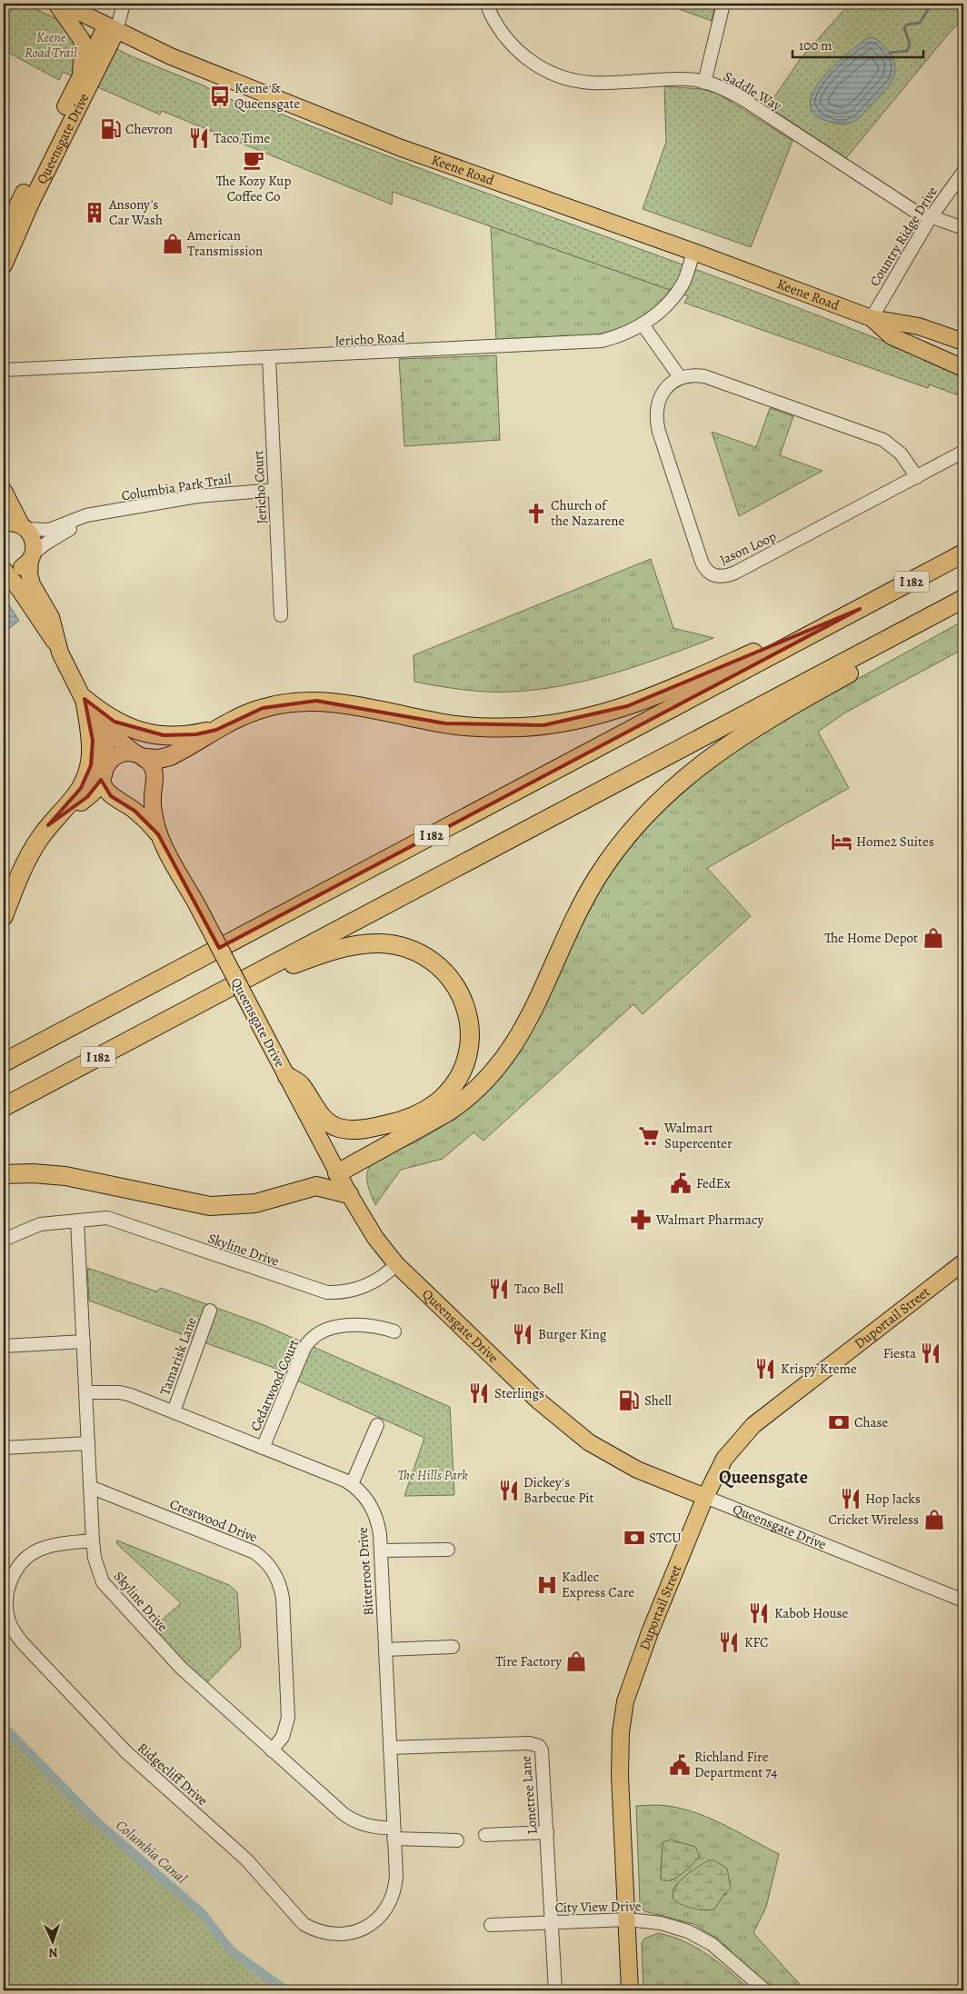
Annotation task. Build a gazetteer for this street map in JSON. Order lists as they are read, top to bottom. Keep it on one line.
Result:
{"streets":{"highway":["I 182"],"main road":["Queensgate Drive","Keene Road","Duportail Street"],"street":["Saddle Way","Country Ridge Drive","Jericho Road","Columbia Park Trail","Jericho Court","Jason Loop","Skyline Drive","Tamarisk Lane","Cedarwood Court","Crestwood Drive","Bitterroot Drive","Ridgecliff Drive","Lonetree Lane","City View Drive"]},"crossings":[["Saddle Way","Country Ridge Drive"],["Queensgate Drive","Keene Road"],["Queensgate Drive","Skyline Drive"],["Queensgate Drive","Duportail Street"],["Keene Road","Country Ridge Drive"],["Keene Road","Jericho Road"],["Jericho Road","Jericho Court"],["Columbia Park Trail","Jericho Court"],["Skyline Drive","Crestwood Drive"],["Skyline Drive","Bitterroot Drive"],["Skyline Drive","Ridgecliff Drive"],["Duportail Street","City View Drive"],["Tamarisk Lane","Bitterroot Drive"],["Cedarwood Court","Bitterroot Drive"],["Bitterroot Drive","Ridgecliff Drive"],["Bitterroot Drive","Lonetree Lane"],["Lonetree Lane","City View Drive"]],"districts":["Queensgate"],"water":["Columbia Canal"],"parks":["Keene Road Trail","The Hills Park"],"places":{"bus stop":["Keene & Queensgate"],"fuel station":["Chevron","Shell"],"restaurant":["Taco Time","Taco Bell","Burger King","Fiesta","Krispy Kreme","Sterlings","Dickey's Barbecue Pit","Hop Jacks","Kabob House","KFC"],"cafe":["The Kozy Kup Coffee Co"],"building":["Ansony's Car Wash"],"shop":["American Transmission","The Home Depot","Cricket Wireless","Tire Factory"],"church":["Church of the Nazarene"],"hotel":["Home2 Suites"],"supermarket":["Walmart Supercenter"],"public building":["FedEx","Richland Fire Department 74"],"pharmacy":["Walmart Pharmacy"],"bank":["Chase","STCU"],"hospital":["Kadlec Express Care"]},"scale_bar":"100 m","north":"bottom"}
